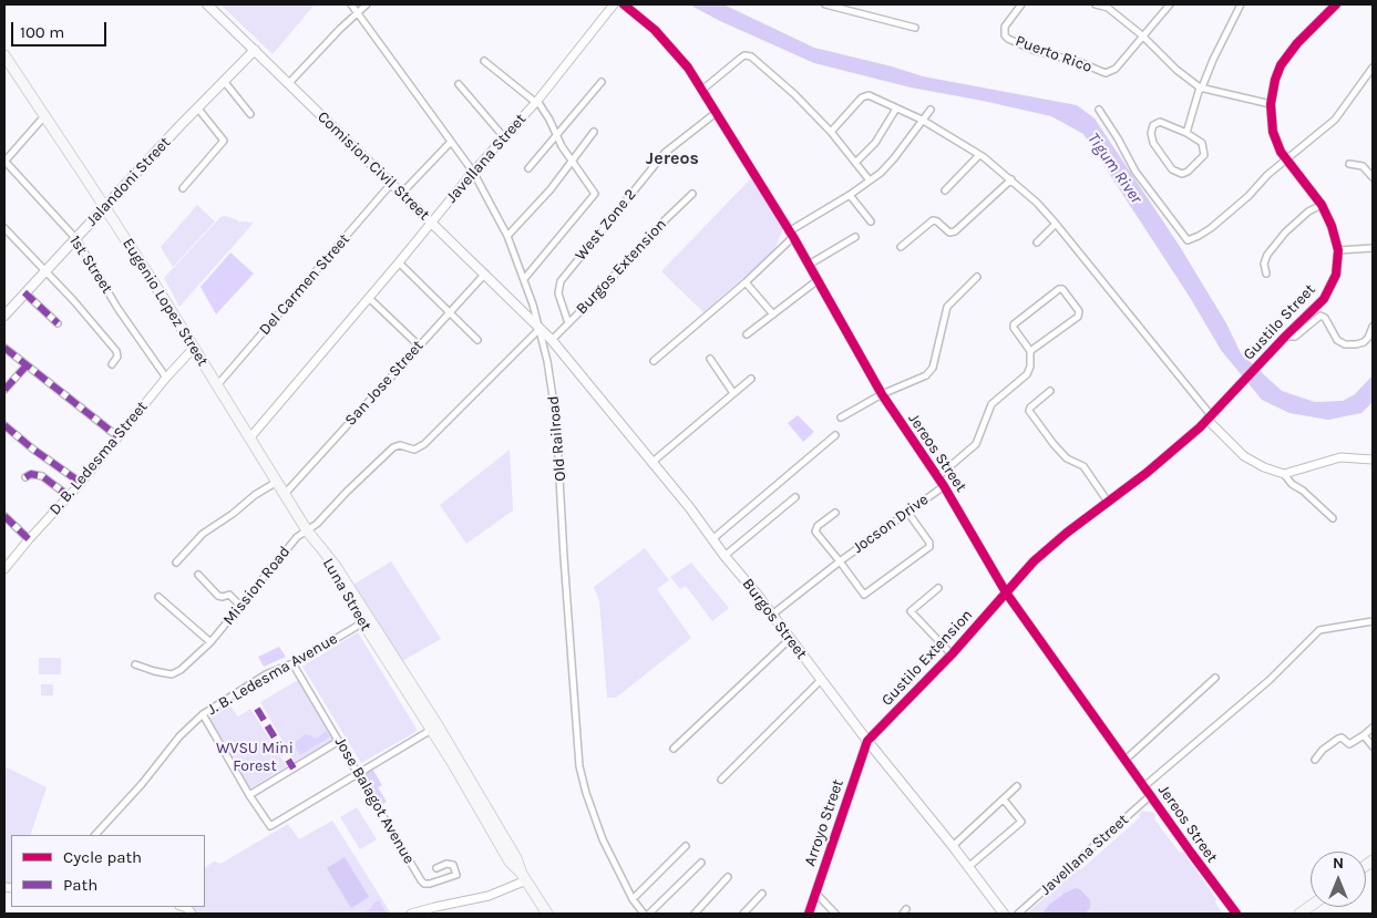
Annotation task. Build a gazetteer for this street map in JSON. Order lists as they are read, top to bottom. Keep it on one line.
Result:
{"streets":{"main road":["Comision Civil Street","Jalandoni Street","Eugenio Lopez Street","Luna Street","Burgos Street"],"street":["Puerto Rico","Javellana Street","West Zone 2","1st Street","Burgos Extension","Del Carmen Street","Gustilo Street","San Jose Street","Old Railroad","Jereos Street","D. B. Ledesma Street","Jocson Drive","Mission Road","Gustilo Extension","J. B. Ledesma Avenue","Jose Balagot Avenue","Arroyo Street"]},"crossings":[["Javellana Street","Comision Civil Street"],["Javellana Street","Eugenio Lopez Street"],["Javellana Street","Old Railroad"],["Javellana Street","Jereos Street"],["Comision Civil Street","Jalandoni Street"],["Comision Civil Street","Del Carmen Street"],["Comision Civil Street","San Jose Street"],["Comision Civil Street","Old Railroad"],["Comision Civil Street","Mission Road"],["Comision Civil Street","Burgos Street"],["Jalandoni Street","1st Street"],["Jalandoni Street","Eugenio Lopez Street"],["West Zone 2","Burgos Extension"],["West Zone 2","Jereos Street"],["1st Street","D. B. Ledesma Street"],["Burgos Extension","Burgos Street"],["Del Carmen Street","Eugenio Lopez Street"],["Eugenio Lopez Street","San Jose Street"],["Eugenio Lopez Street","D. B. Ledesma Street"],["Eugenio Lopez Street","Mission Road"],["Eugenio Lopez Street","Luna Street"],["Gustilo Street","Jereos Street"],["Gustilo Street","Gustilo Extension"],["Old Railroad","Mission Road"],["Old Railroad","Burgos Street"],["Jereos Street","Jocson Drive"],["Jereos Street","Gustilo Extension"],["Mission Road","Burgos Street"],["Luna Street","J. B. Ledesma Avenue"],["Burgos Street","Gustilo Extension"],["Burgos Street","Arroyo Street"],["Gustilo Extension","Arroyo Street"],["J. B. Ledesma Avenue","Jose Balagot Avenue"]],"districts":["Jereos"],"water":["Tigum River"],"parks":["WVSU Mini Forest"],"legend":["Cycle path","Path"],"scale_bar":"100 m","north":"top"}
